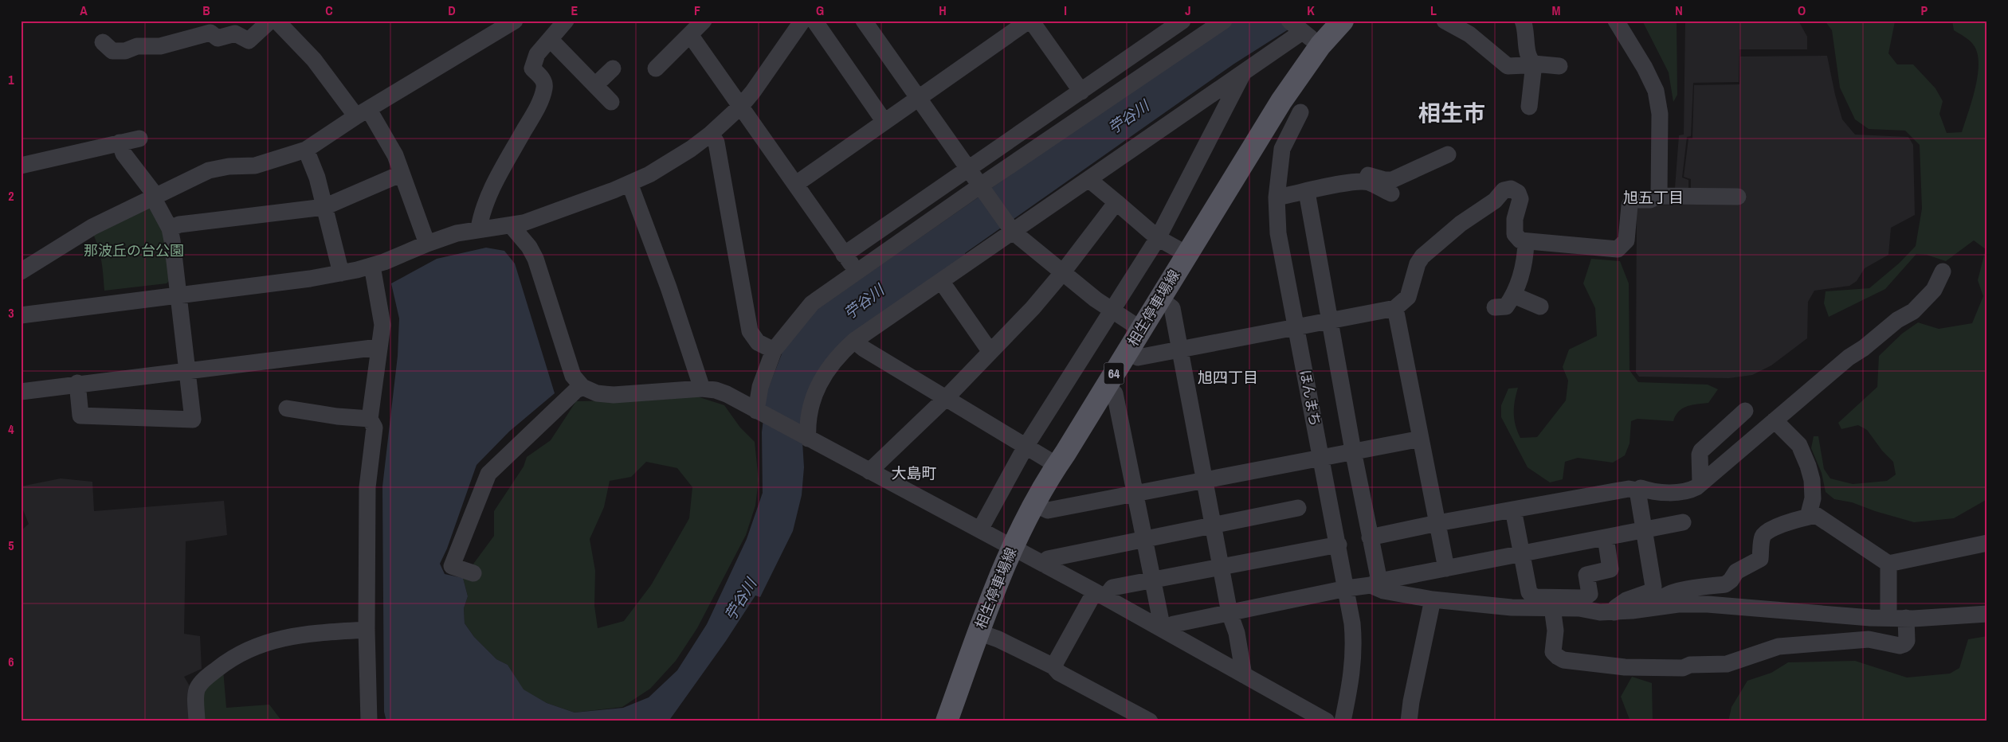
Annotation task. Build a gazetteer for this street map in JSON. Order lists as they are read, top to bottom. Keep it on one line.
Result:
{"streets":{"main road":["相生停車場線","64"],"street":["ほんまち"]},"districts":["相生市","旭五丁目","旭四丁目","大島町"],"water":["苧谷川"],"parks":["那波丘の台公園"],"grid":{"columns":["A","B","C","D","E","F","G","H","I","J","K","L","M","N","O","P"],"rows":["1","2","3","4","5","6"]}}
